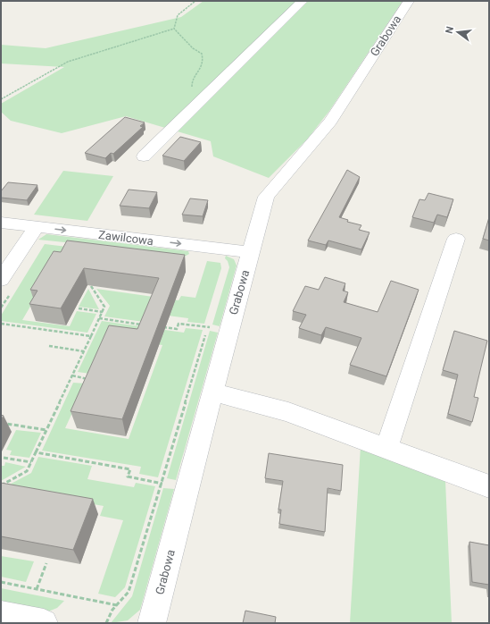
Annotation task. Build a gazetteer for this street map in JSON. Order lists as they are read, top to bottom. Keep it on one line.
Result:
{"streets":{"street":["Grabowa","Zawilcowa"]},"crossings":[["Grabowa","Zawilcowa"]],"one_way":["Zawilcowa"],"north":"left"}
